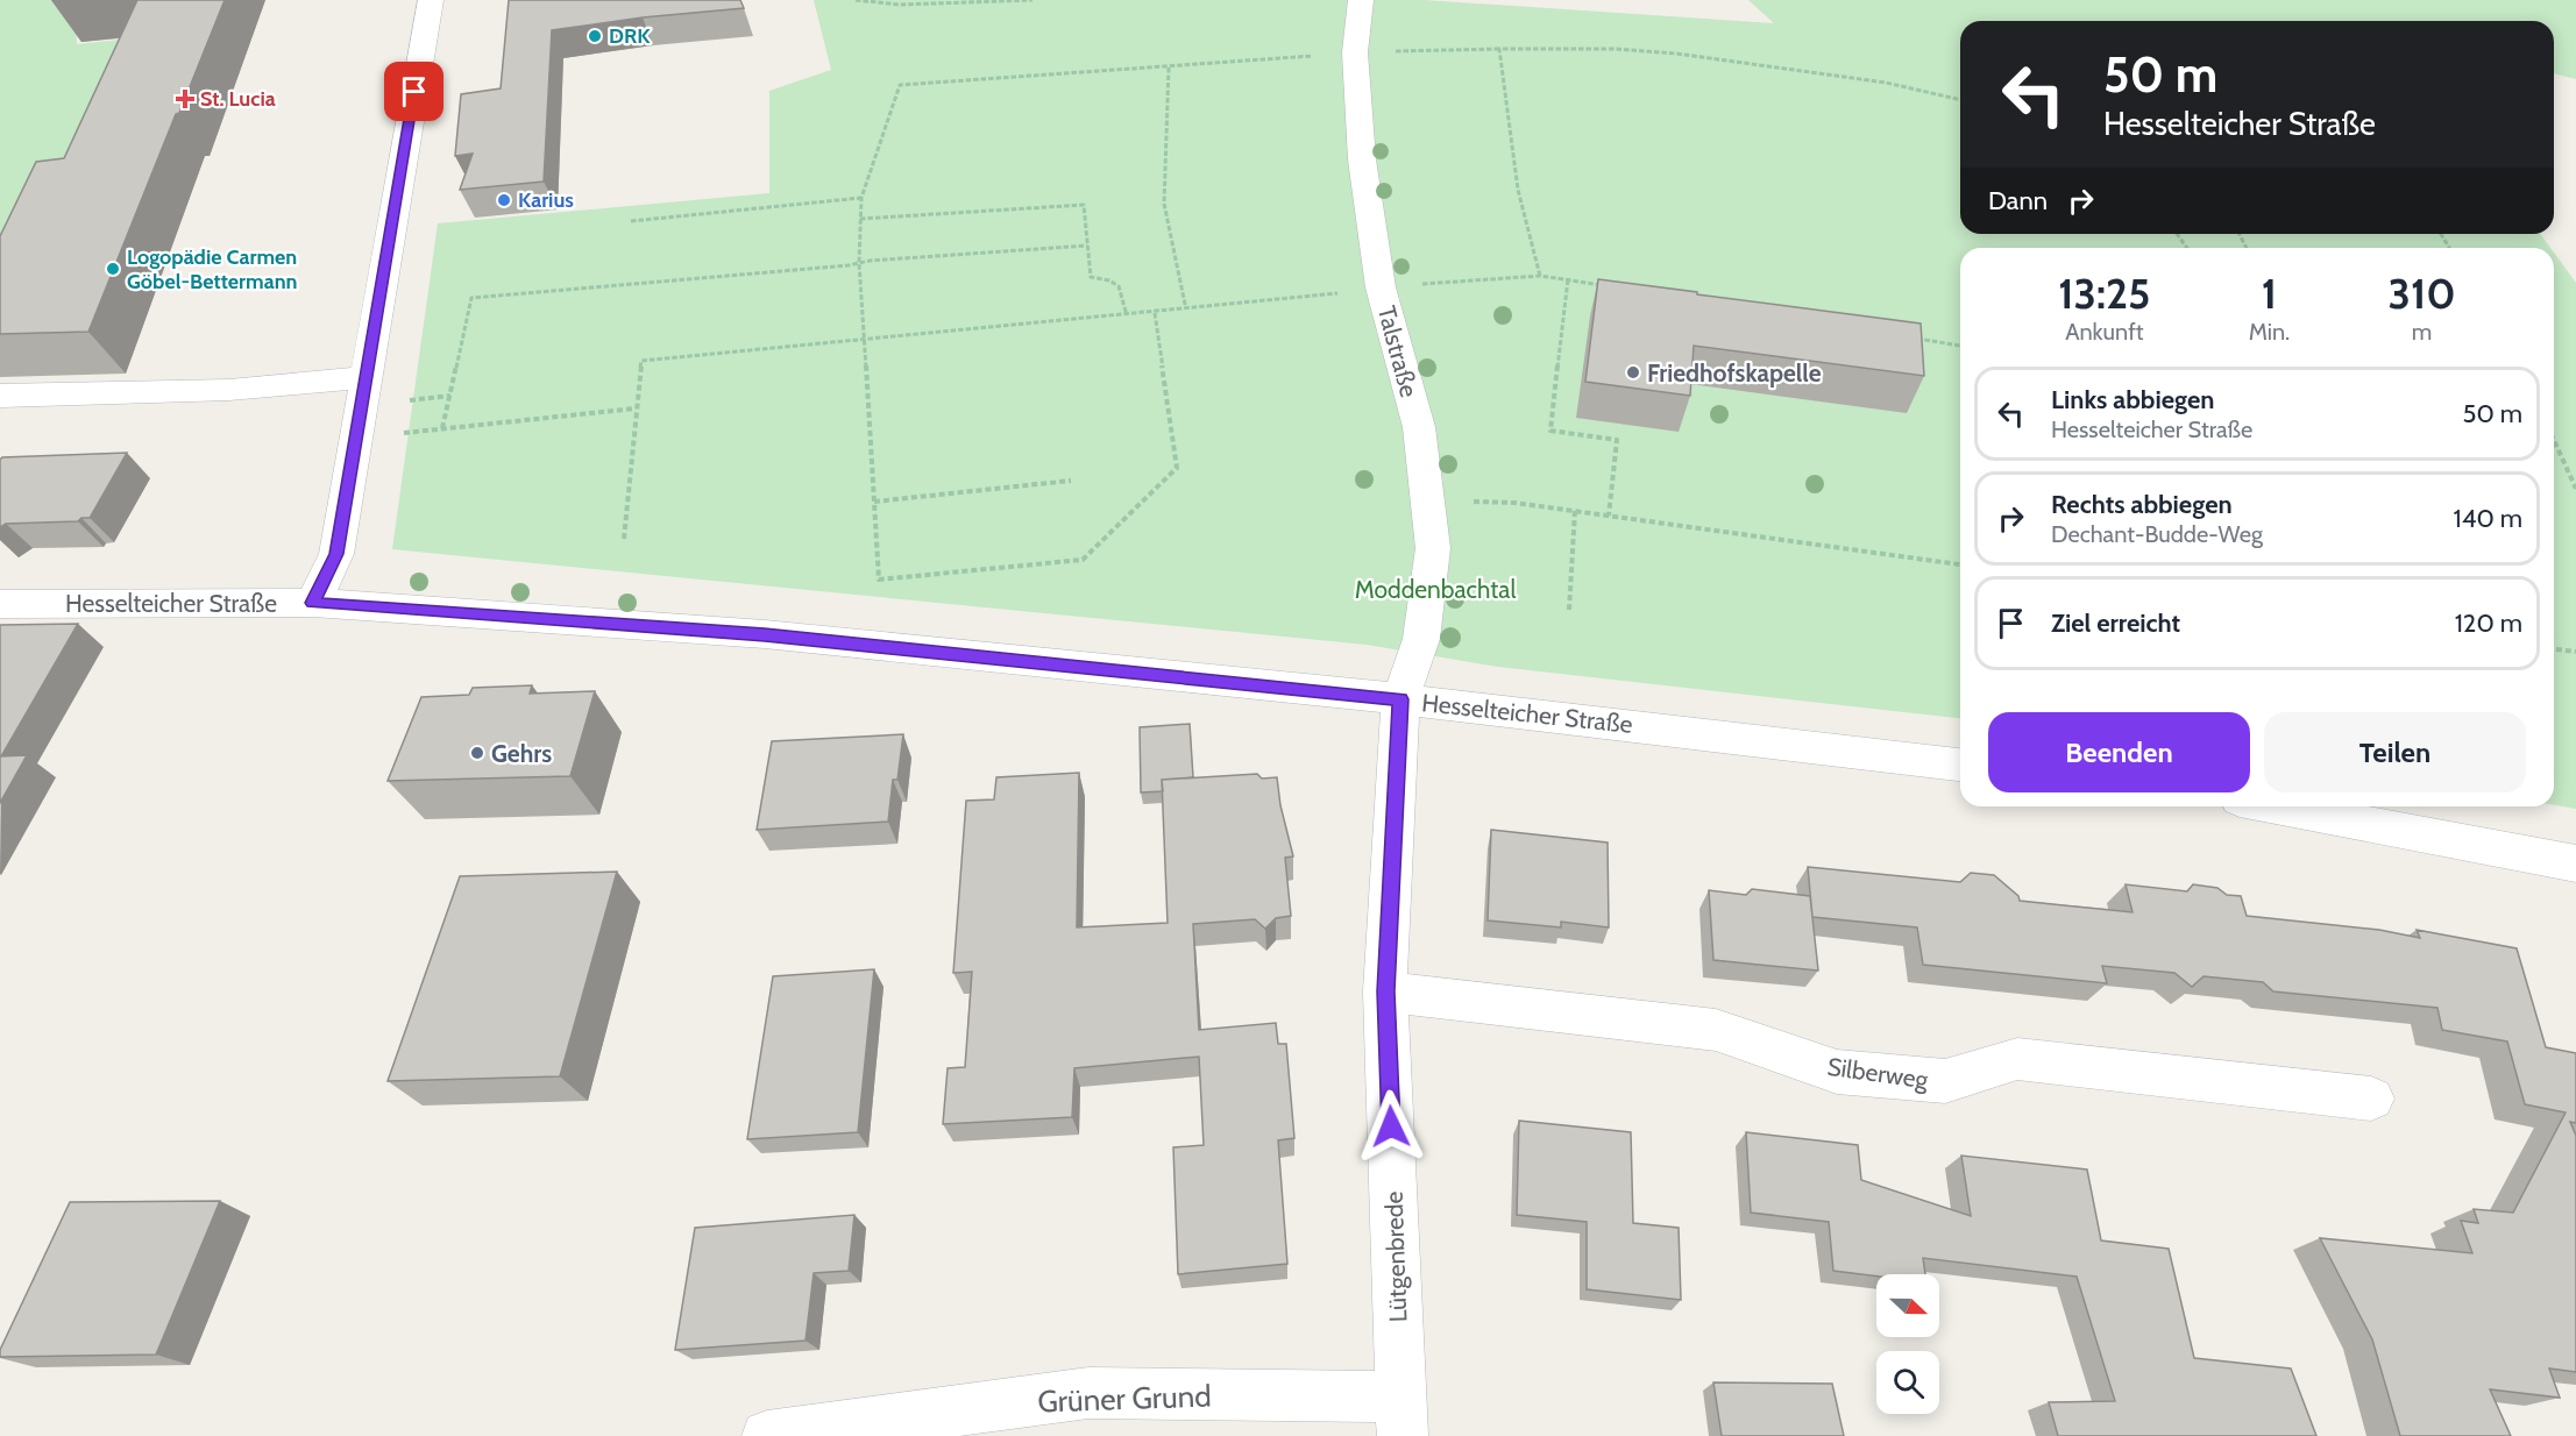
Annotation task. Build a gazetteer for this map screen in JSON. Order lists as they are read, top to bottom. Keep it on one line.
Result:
{"streets":{"street":["Talstraße","Hesselteicher Straße","Silberweg","Lütgenbrede","Grüner Grund"]},"crossings":[["Talstraße","Hesselteicher Straße"],["Talstraße","Lütgenbrede"],["Hesselteicher Straße","Lütgenbrede"],["Silberweg","Lütgenbrede"],["Lütgenbrede","Grüner Grund"]],"parks":["Moddenbachtal"],"places":{"other":["DRK","Karius","Logopädie Carmen Göbel-Bettermann","Friedhofskapelle","Gehrs"],"health":["St. Lucia"]},"north":"right","page":{"turn":["50 m","Hesselteicher Straße"],"then":"Dann","eta":["13:25","Ankunft","1","Min.","310","m"],"list":[{"name":"Links abbiegen","note":"Hesselteicher Straße","value":"50 m"},{"name":"Rechts abbiegen","note":"Dechant-Budde-Weg","value":"140 m"},{"name":"Ziel erreicht","value":"120 m"}],"buttons":["Beenden","Teilen"]}}
